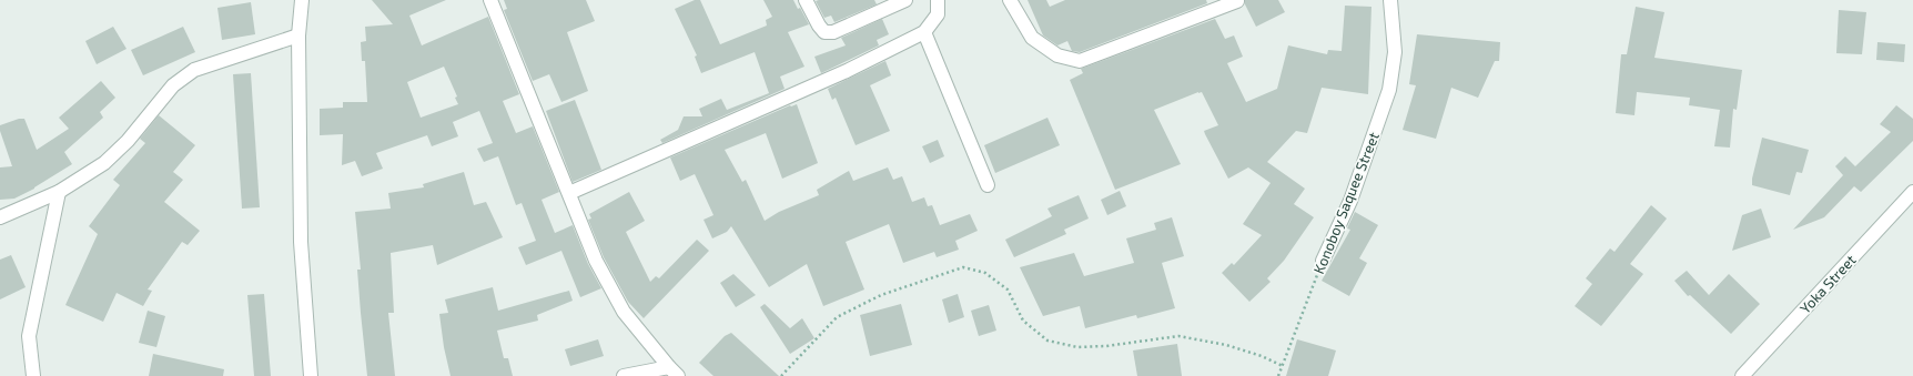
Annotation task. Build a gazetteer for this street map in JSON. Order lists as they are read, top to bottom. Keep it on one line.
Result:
{"streets":{"street":["Konoboy Saquee Street","Yoka Street"]}}
